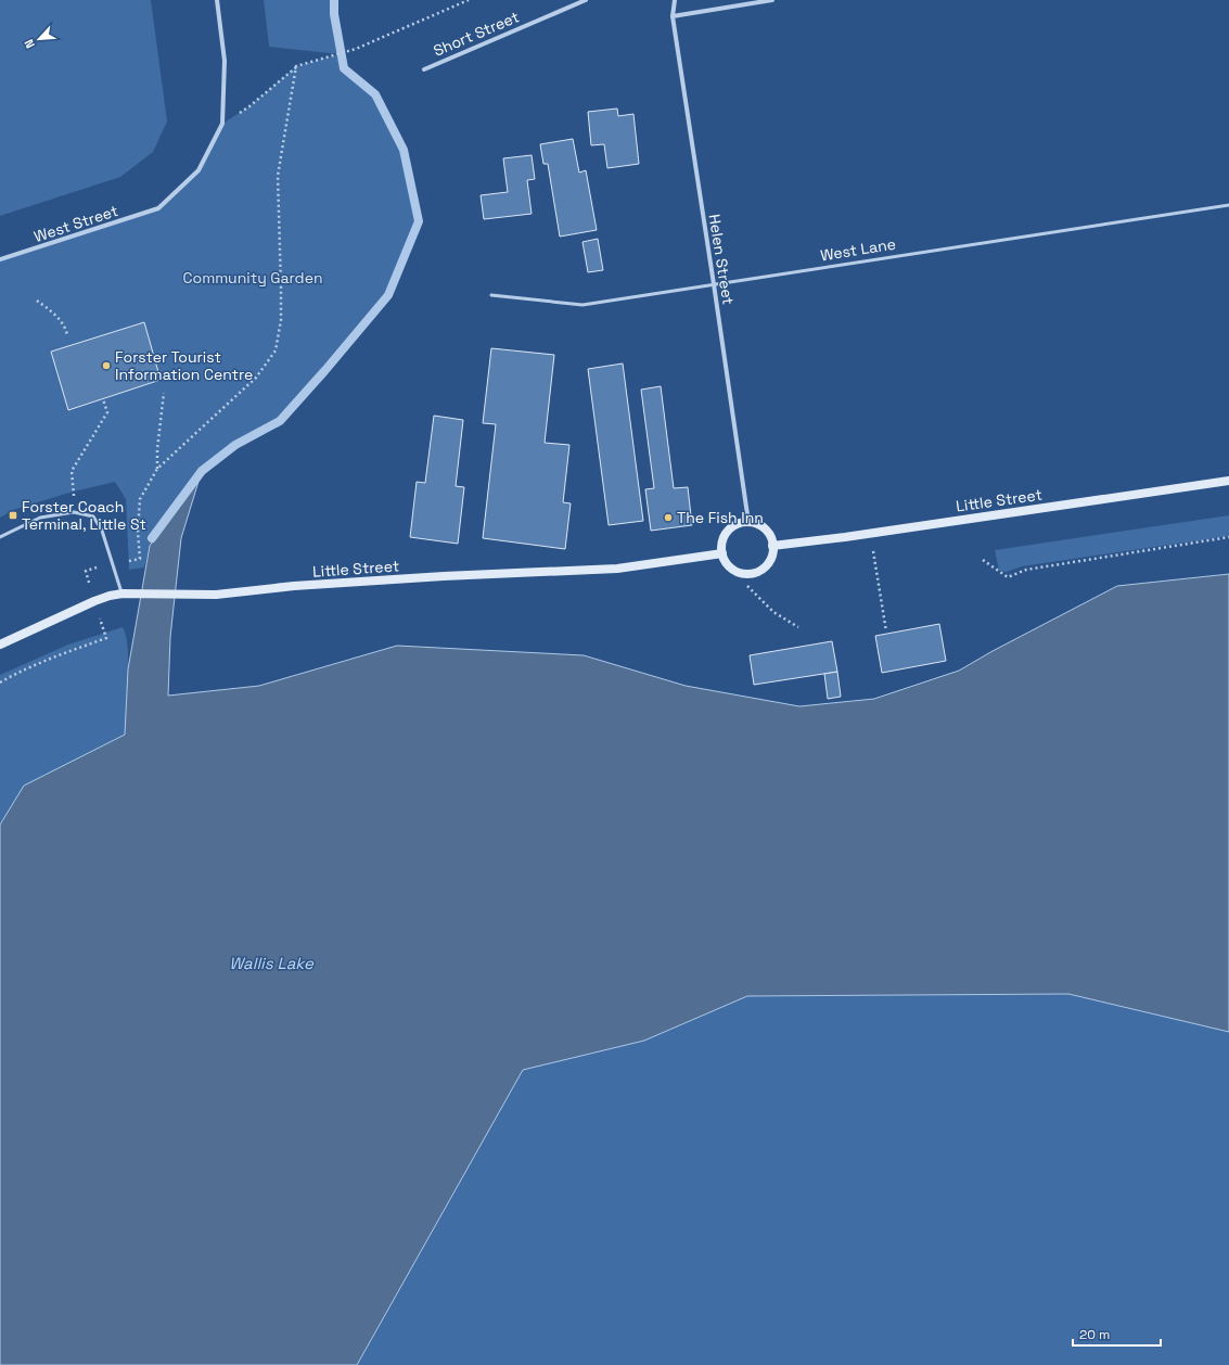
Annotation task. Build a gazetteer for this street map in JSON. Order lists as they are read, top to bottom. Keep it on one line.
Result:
{"streets":{"street":["Short Street","West Street","Helen Street","Little Street"],"lane":["West Lane"]},"crossings":[["West Lane","Helen Street"],["Helen Street","Little Street"]],"water":["Wallis Lake"],"parks":["Community Garden"],"places":{"other":["Forster Tourist Information Centre","The Fish Inn"],"transit":["Forster Coach Terminal, Little St"]},"scale_bar":"20 m","north":"bottom left"}
